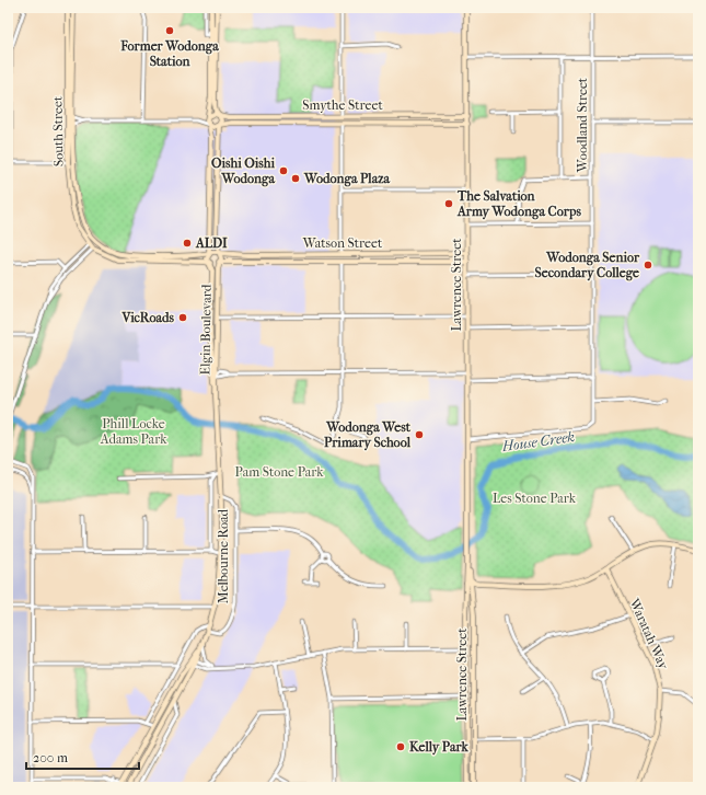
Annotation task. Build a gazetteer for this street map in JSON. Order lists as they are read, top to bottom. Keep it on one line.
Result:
{"streets":{"main road":["Smythe Street","South Street","Watson Street","Lawrence Street","Elgin Boulevard","Melbourne Road","Waratah Way"],"street":["Woodland Street"]},"crossings":[["Smythe Street","Lawrence Street"],["Woodland Street","Lawrence Street"],["Watson Street","Lawrence Street"],["Watson Street","Elgin Boulevard"],["Elgin Boulevard","Melbourne Road"]],"water":["House Creek"],"parks":["Phill Locke Adams Park","Pam Stone Park","Les Stone Park"],"places":["Former Wodonga Station","Oishi Oishi Wodonga","Wodonga Plaza","The Salvation Army Wodonga Corps","ALDI","Wodonga Senior Secondary College","VicRoads","Wodonga West Primary School","Kelly Park"],"scale_bar":"200 m"}
